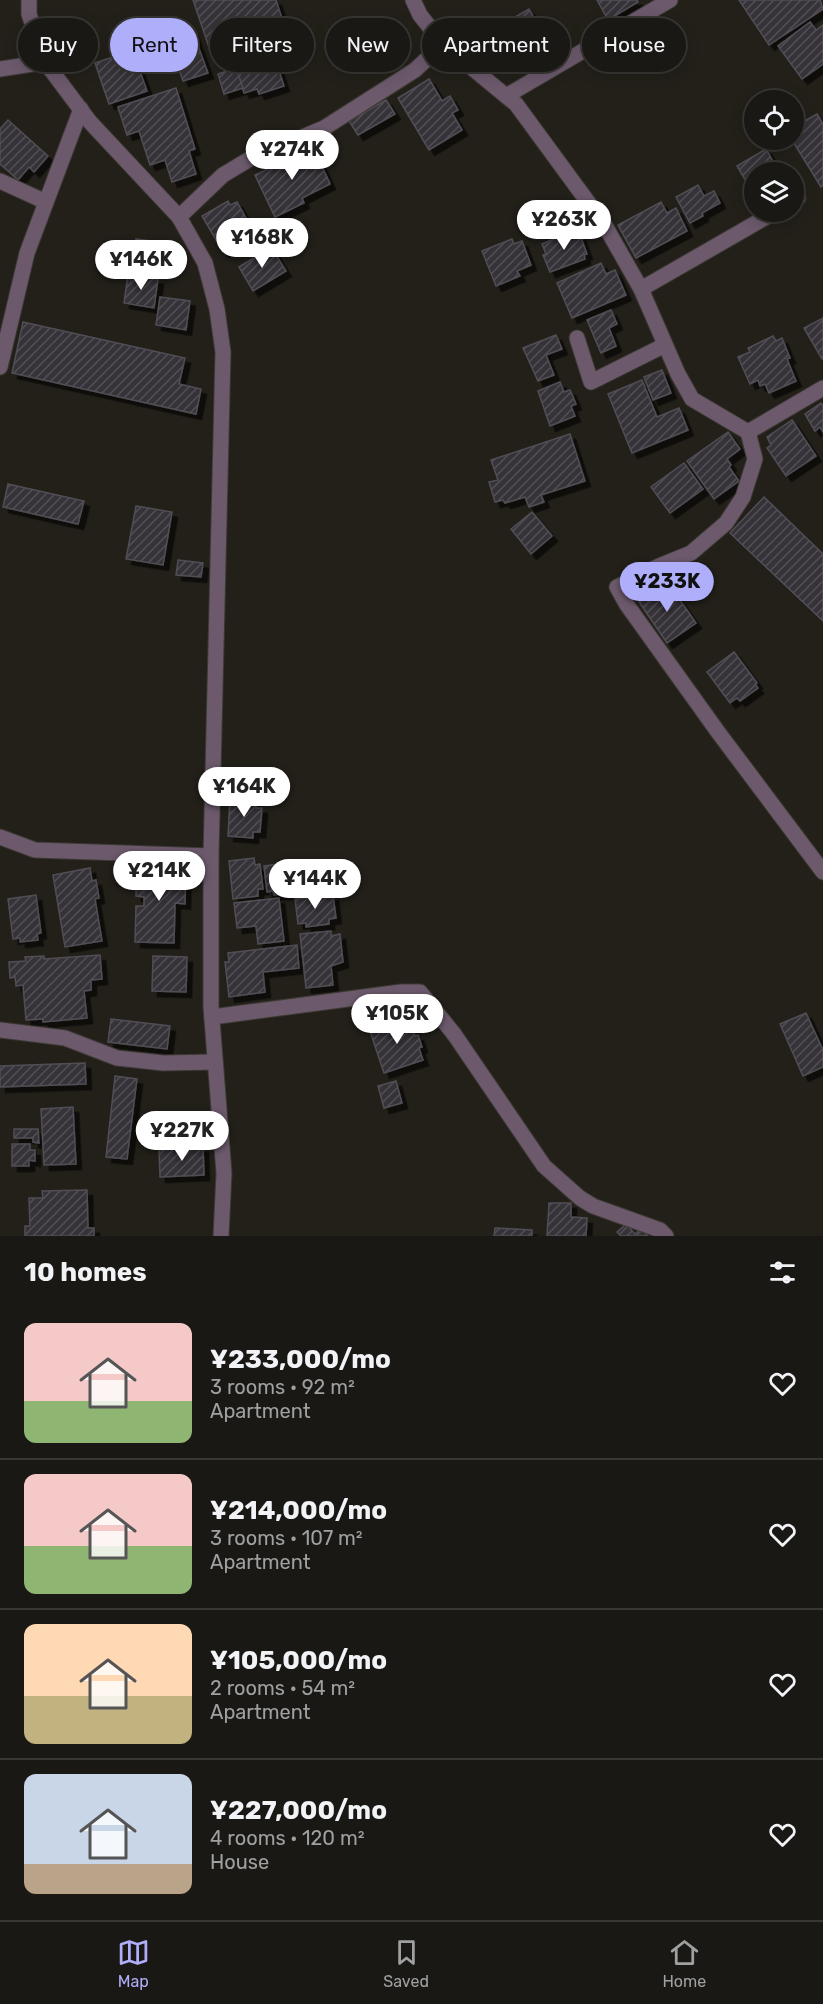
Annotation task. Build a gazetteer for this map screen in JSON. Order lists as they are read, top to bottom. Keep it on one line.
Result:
{"page":{"chip":["Buy","Rent","Filters","New","Apartment","House"],"price":["¥274K","¥263K","¥168K","¥146K","¥233K","¥164K","¥214K","¥144K","¥105K","¥227K"],"heading":"10 homes","list":[{"name":"¥233,000/mo","note":"3 rooms · 92 m² · Apartment"},{"name":"¥214,000/mo","note":"3 rooms · 107 m² · Apartment"},{"name":"¥105,000/mo","note":"2 rooms · 54 m² · Apartment"},{"name":"¥227,000/mo","note":"4 rooms · 120 m² · House"}],"tabs":["Map","Saved","Home"]}}
